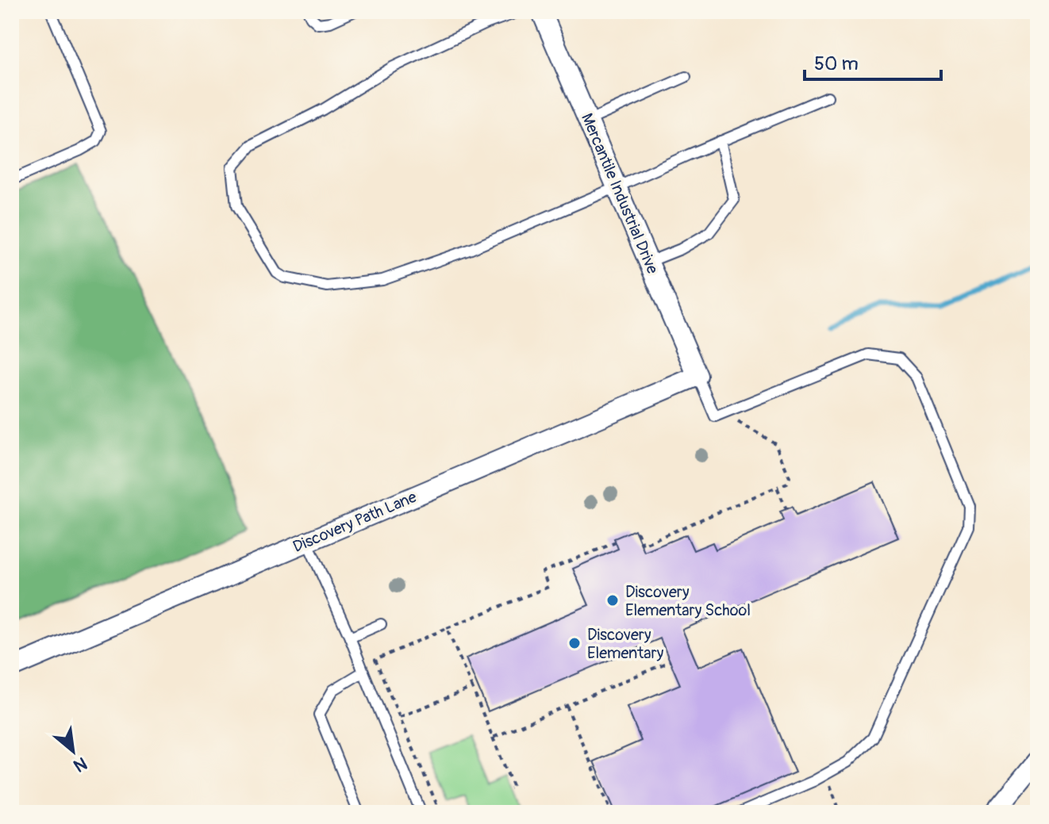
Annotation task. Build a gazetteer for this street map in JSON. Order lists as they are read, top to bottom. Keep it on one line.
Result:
{"streets":{"street":["Mercantile Industrial Drive","Discovery Path Lane"]},"crossings":[["Mercantile Industrial Drive","Discovery Path Lane"]],"places":["Discovery Elementary School","Discovery Elementary"],"scale_bar":"50 m","north":"bottom right"}
